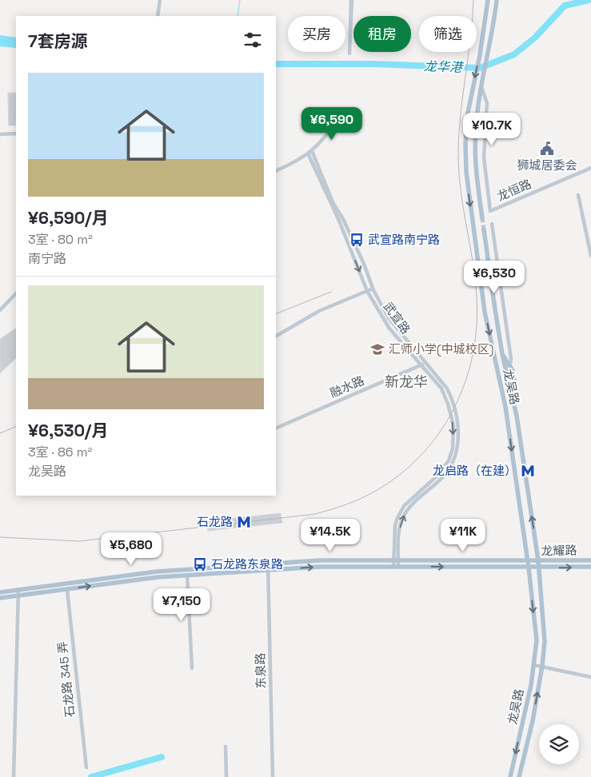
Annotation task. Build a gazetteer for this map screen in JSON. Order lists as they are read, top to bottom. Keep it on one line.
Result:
{"streets":{"main road":["龙吴路","龙耀路"],"street":["龙恒路","武宣路","融水路","东泉路","石龙路 345 弄"]},"crossings":[["武宣路","融水路"],["龙吴路","龙耀路"]],"districts":["新龙华"],"water":["龙华港"],"places":{"public building":["狮城居委会"],"bus stop":["武宣路南宁路","石龙路东泉路"],"school or university":["汇师小学(中城校区)"],"metro station":["龙启路（在建）","石龙路"]},"page":{"chip":["买房","租房","筛选"],"heading":"7套房源","list":[{"name":"¥6,590/月","note":"3室 · 80 m² · 南宁路"},{"name":"¥6,530/月","note":"3室 · 86 m² · 龙吴路"}],"price":["¥6,590","¥10.7K","¥6,530","¥14.5K","¥11K","¥5,680","¥7,150"]}}
